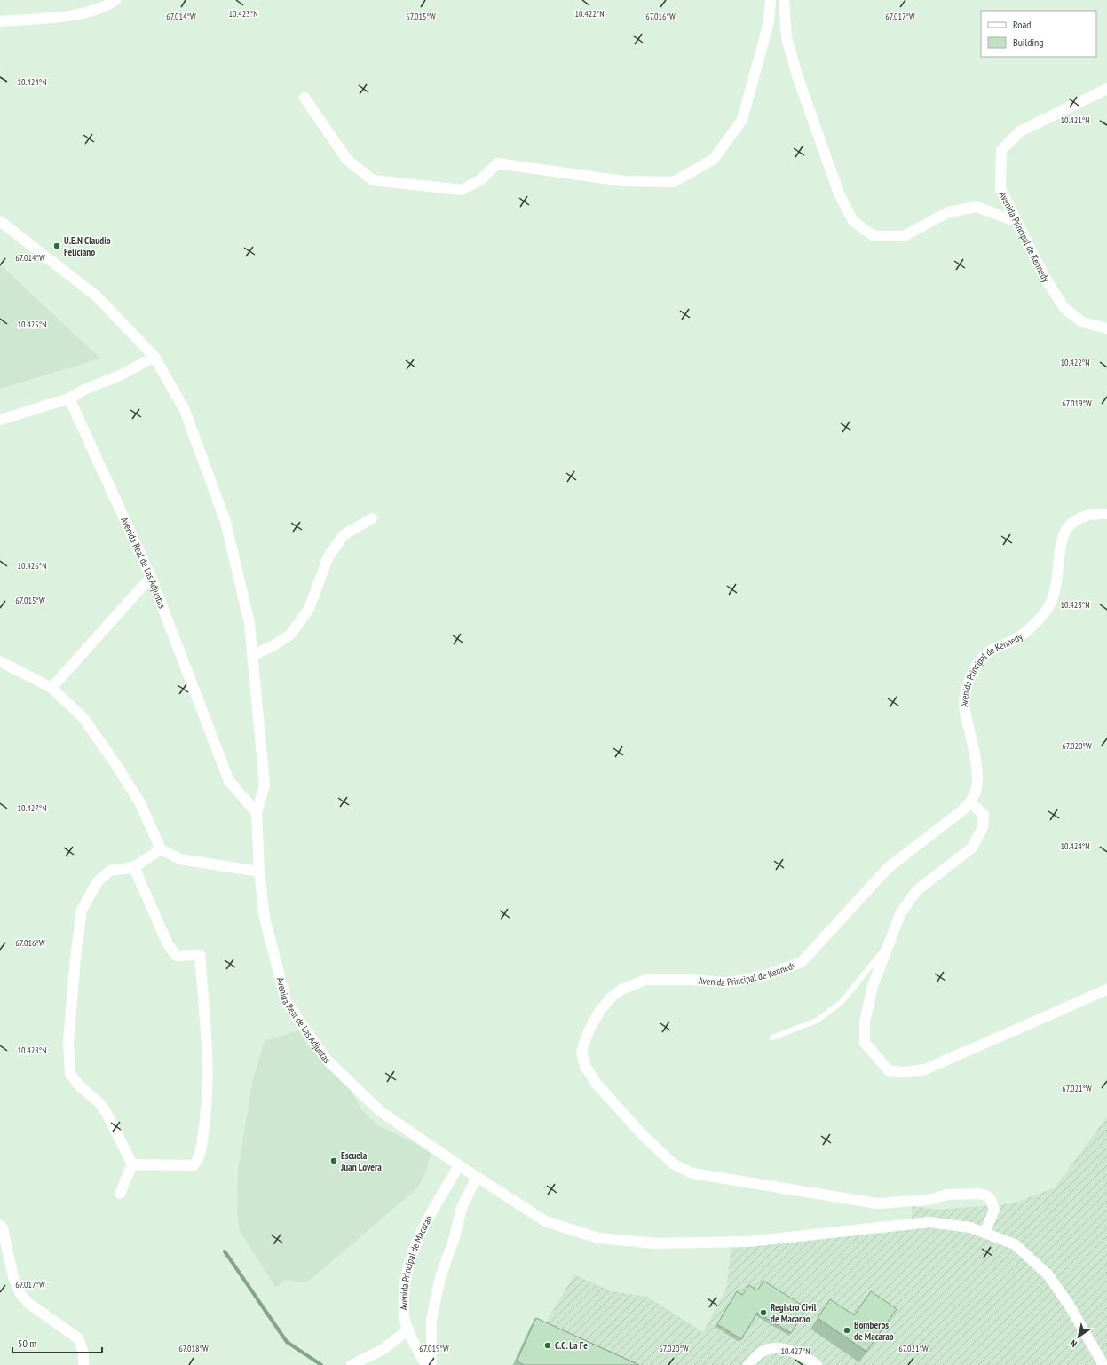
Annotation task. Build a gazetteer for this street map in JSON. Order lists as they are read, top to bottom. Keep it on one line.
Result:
{"streets":{"street":["Avenida Principal de Kennedy","Avenida Real de Las Adjuntas","Avenida Principal de Macarao"]},"crossings":[["Avenida Principal de Kennedy","Avenida Real de Las Adjuntas"],["Avenida Real de Las Adjuntas","Avenida Principal de Macarao"]],"places":["U.E.N Claudio Feliciano","Escuela Juan Lovera","Registro Civil de Macarao","Bomberos de Macarao","C.C. La Fe"],"legend":["Road","Building"],"scale_bar":"50 m","north":"bottom left","coordinates":["10.423°N","10.422°N","67.014°W","67.015°W","67.016°W","67.017°W","10.424°N","10.421°N","10.425°N","67.019°W","10.426°N","67.020°W","10.427°N","10.428°N","67.021°W","67.018°W"]}
